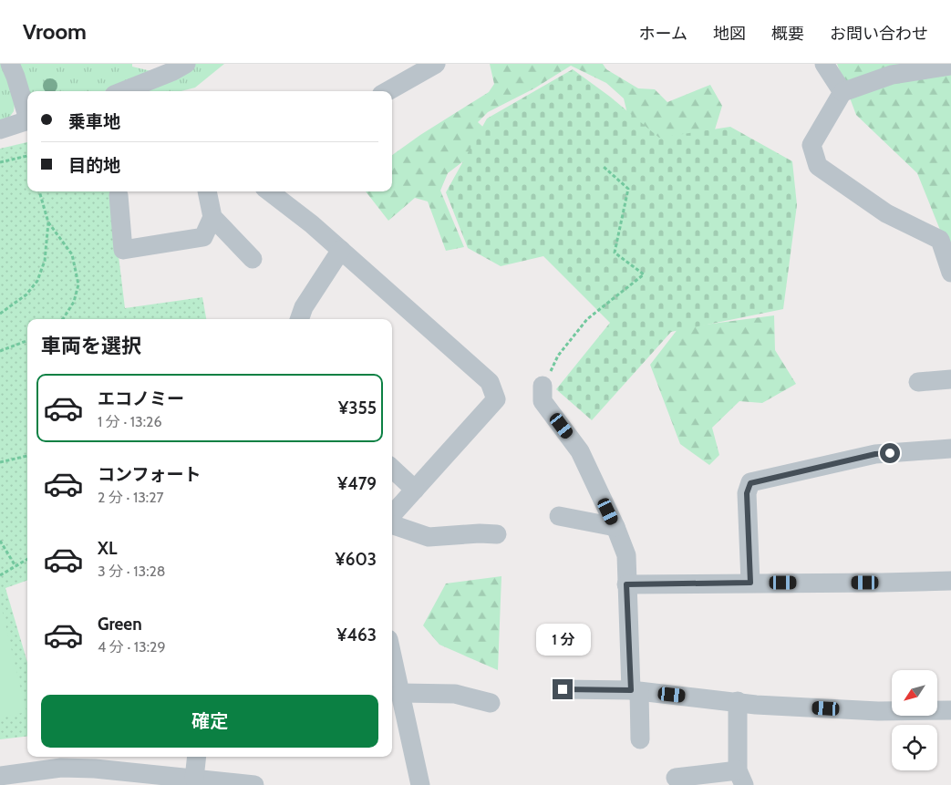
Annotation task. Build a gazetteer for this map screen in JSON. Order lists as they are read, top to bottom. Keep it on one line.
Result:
{"north":"bottom left","page":{"header":"Vroom","nav":["ホーム","地図","概要","お問い合わせ"],"banner":["乗車地","目的地"],"heading":"車両を選択","list":[{"name":"エコノミー","note":"1 分 · 13:26","value":"¥355"},{"name":"コンフォート","note":"2 分 · 13:27","value":"¥479"},{"name":"XL","note":"3 分 · 13:28","value":"¥603"},{"name":"Green","note":"4 分 · 13:29","value":"¥463"}],"bubble":"1 分","buttons":"確定"}}
